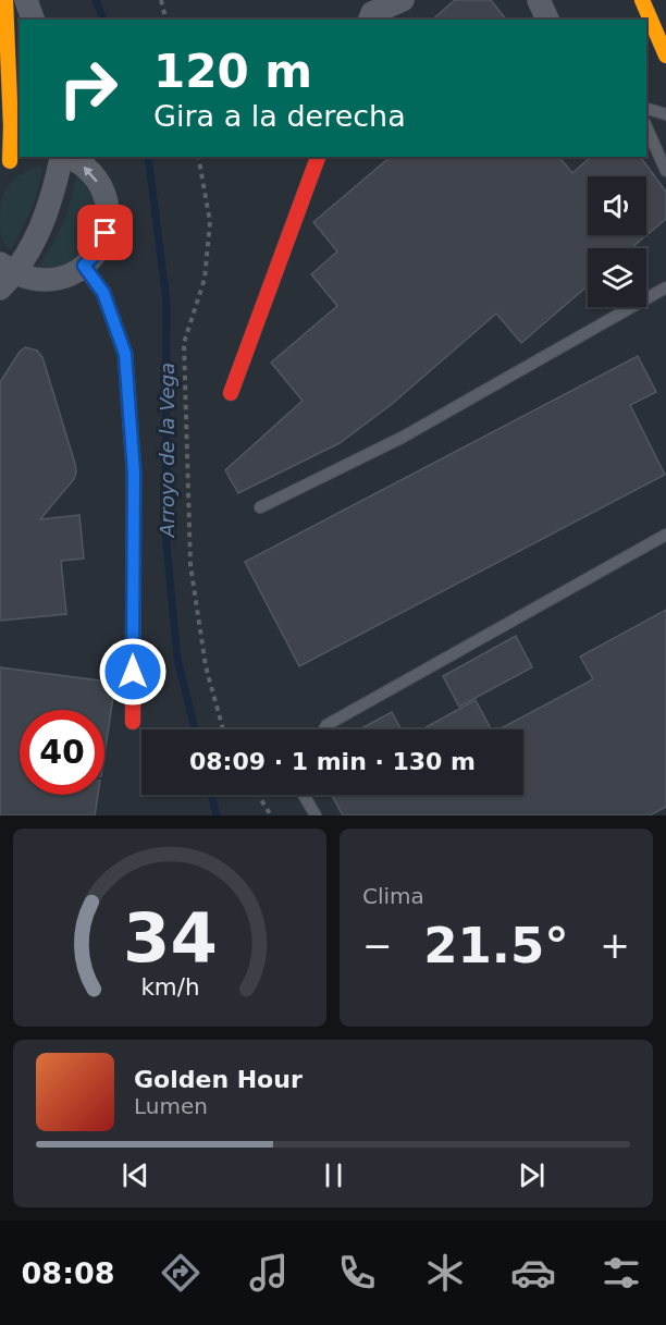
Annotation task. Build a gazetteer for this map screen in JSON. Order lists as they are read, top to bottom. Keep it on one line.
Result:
{"water":["Arroyo de la Vega"],"page":{"turn":["120 m","Gira a la derecha"],"limit":"40","trip":"08:09 · 1 min · 130 m","tile":"Clima","heat":["−","21.5°","+"],"song":["Golden Hour","Lumen"],"tabs":"08:08","gauge":["34","km/h"]}}
